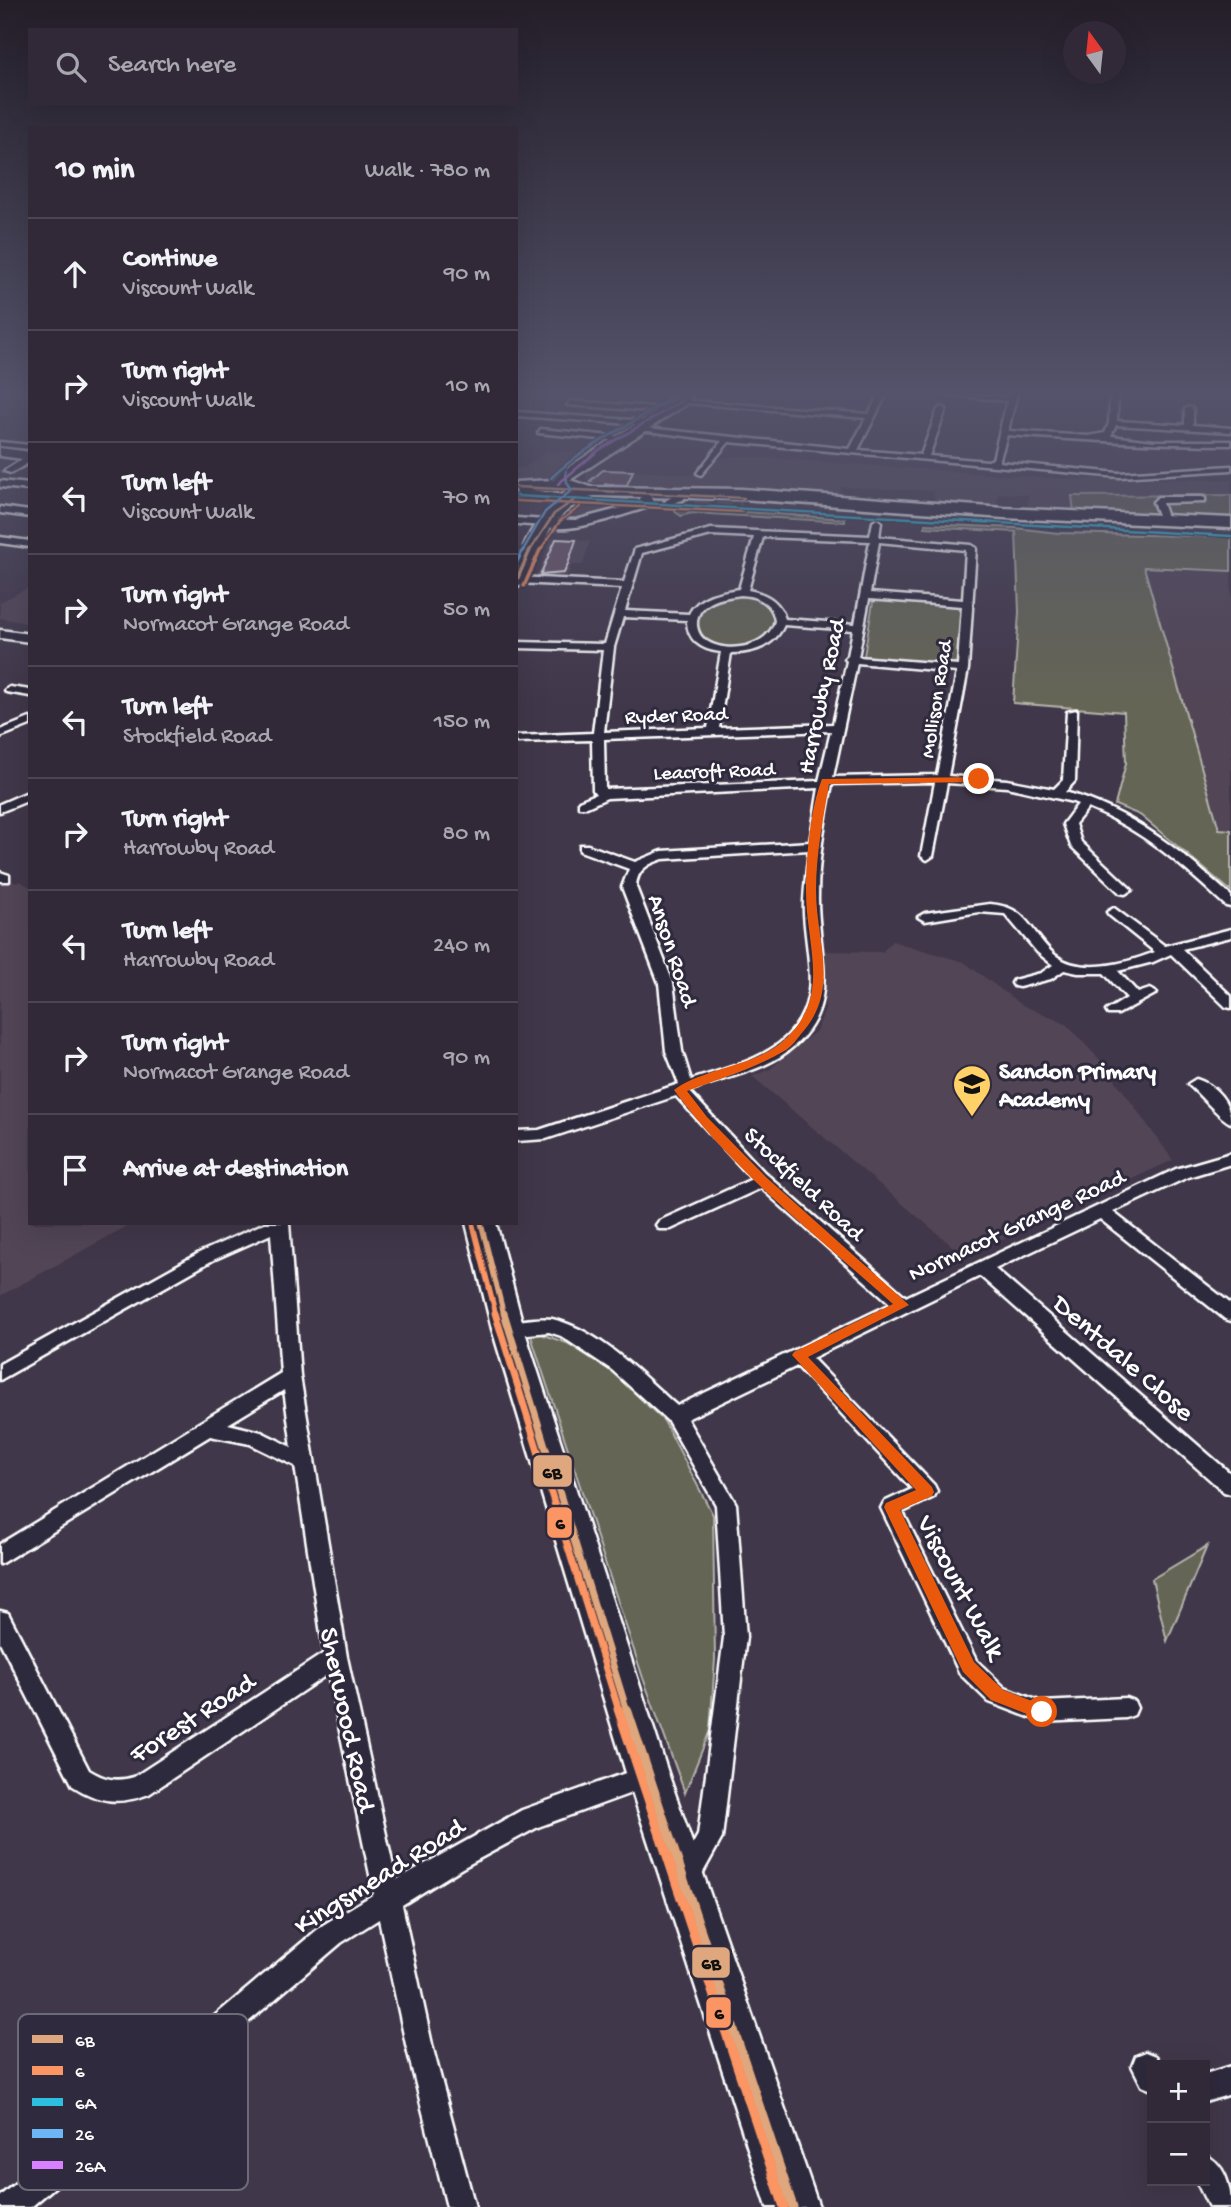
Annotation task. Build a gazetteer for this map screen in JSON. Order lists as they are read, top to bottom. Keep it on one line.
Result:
{"streets":{"street":["Harrowby Road","Mollison Road","Ryder Road","Leacroft Road","Anson Road","Stockfield Road","Normacot Grange Road","Dentdale Close","Viscount Walk","Forest Road","Sherwood Road","Kingsmead Road"]},"crossings":[["Harrowby Road","Ryder Road"],["Harrowby Road","Leacroft Road"],["Harrowby Road","Anson Road"],["Harrowby Road","Stockfield Road"],["Anson Road","Stockfield Road"],["Stockfield Road","Normacot Grange Road"],["Normacot Grange Road","Dentdale Close"],["Normacot Grange Road","Viscount Walk"],["Forest Road","Sherwood Road"],["Sherwood Road","Kingsmead Road"]],"places":{"school or university":["Sandon Primary Academy"]},"lines":["transit line 6B","transit line 26","transit line 6A","transit line 6"],"legend":["6B","6","6A","26","26A"],"north":"top","page":{"search":"Search here","heading":["10 min","Walk · 780 m"],"list":[["Continue","Viscount Walk","90 m"],["Turn right","Viscount Walk","10 m"],["Turn left","Viscount Walk","70 m"],["Turn right","Normacot Grange Road","50 m"],["Turn left","Stockfield Road","150 m"],["Turn right","Harrowby Road","80 m"],["Turn left","Harrowby Road","240 m"],["Turn right","Normacot Grange Road","90 m"],"Arrive at destination"],"map_buttons":["+","−"]}}
